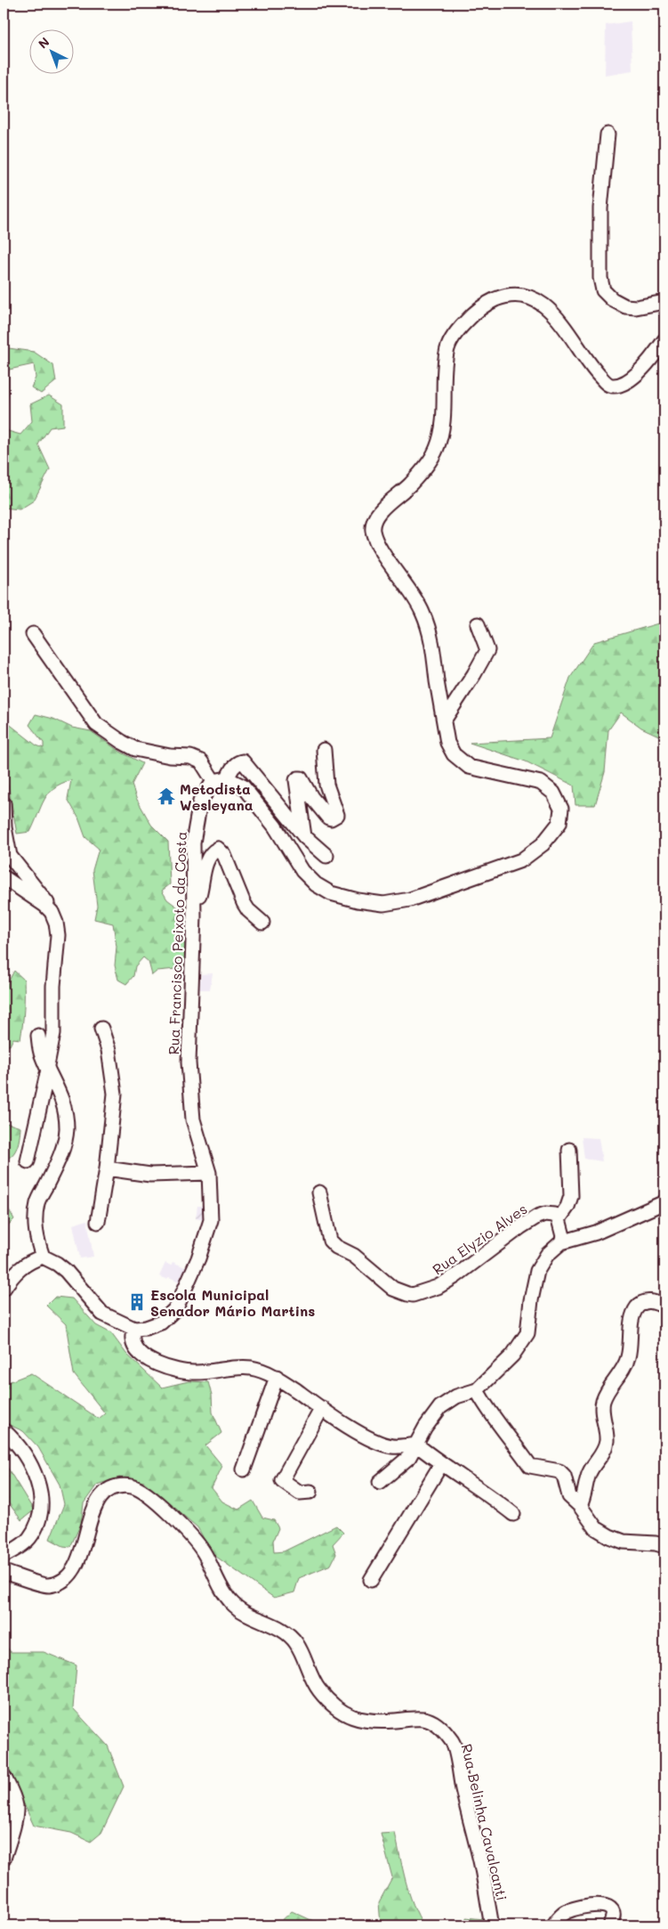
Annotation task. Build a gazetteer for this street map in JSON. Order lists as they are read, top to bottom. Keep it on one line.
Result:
{"streets":{"street":["Rua Francisco Peixoto da Costa","Rua Elyzio Alves","Rua Belinha Cavalcanti"]},"places":{"temple":["Metodista Wesleyana"],"building":["Escola Municipal Senador Mário Martins"]},"north":"top left"}
